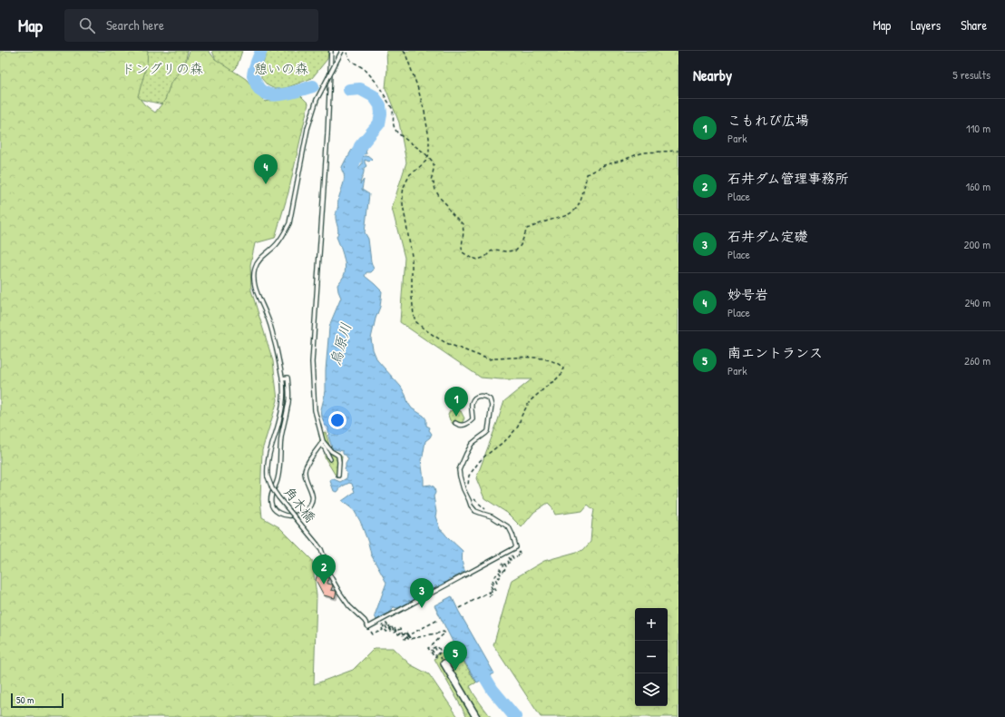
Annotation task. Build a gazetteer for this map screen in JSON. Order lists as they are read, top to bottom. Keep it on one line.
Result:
{"streets":{"lane":["角木橋"]},"water":["烏原川"],"parks":["ドングリの森","憩いの森"],"scale_bar":"50 m","page":{"header":"Map","search":"Search here","nav":["Map","Layers","Share"],"heading":["Nearby","5 results"],"list":[{"mark":"1","name":"こもれび広場","note":"Park","value":"110 m"},{"mark":"2","name":"石井ダム管理事務所","note":"Place","value":"160 m"},{"mark":"3","name":"石井ダム定礎","note":"Place","value":"200 m"},{"mark":"4","name":"妙号岩","note":"Place","value":"240 m"},{"mark":"5","name":"南エントランス","note":"Park","value":"260 m"}],"pins":["4","1","2","3","5"],"map_buttons":["+","−"],"scale":"50 m"}}
